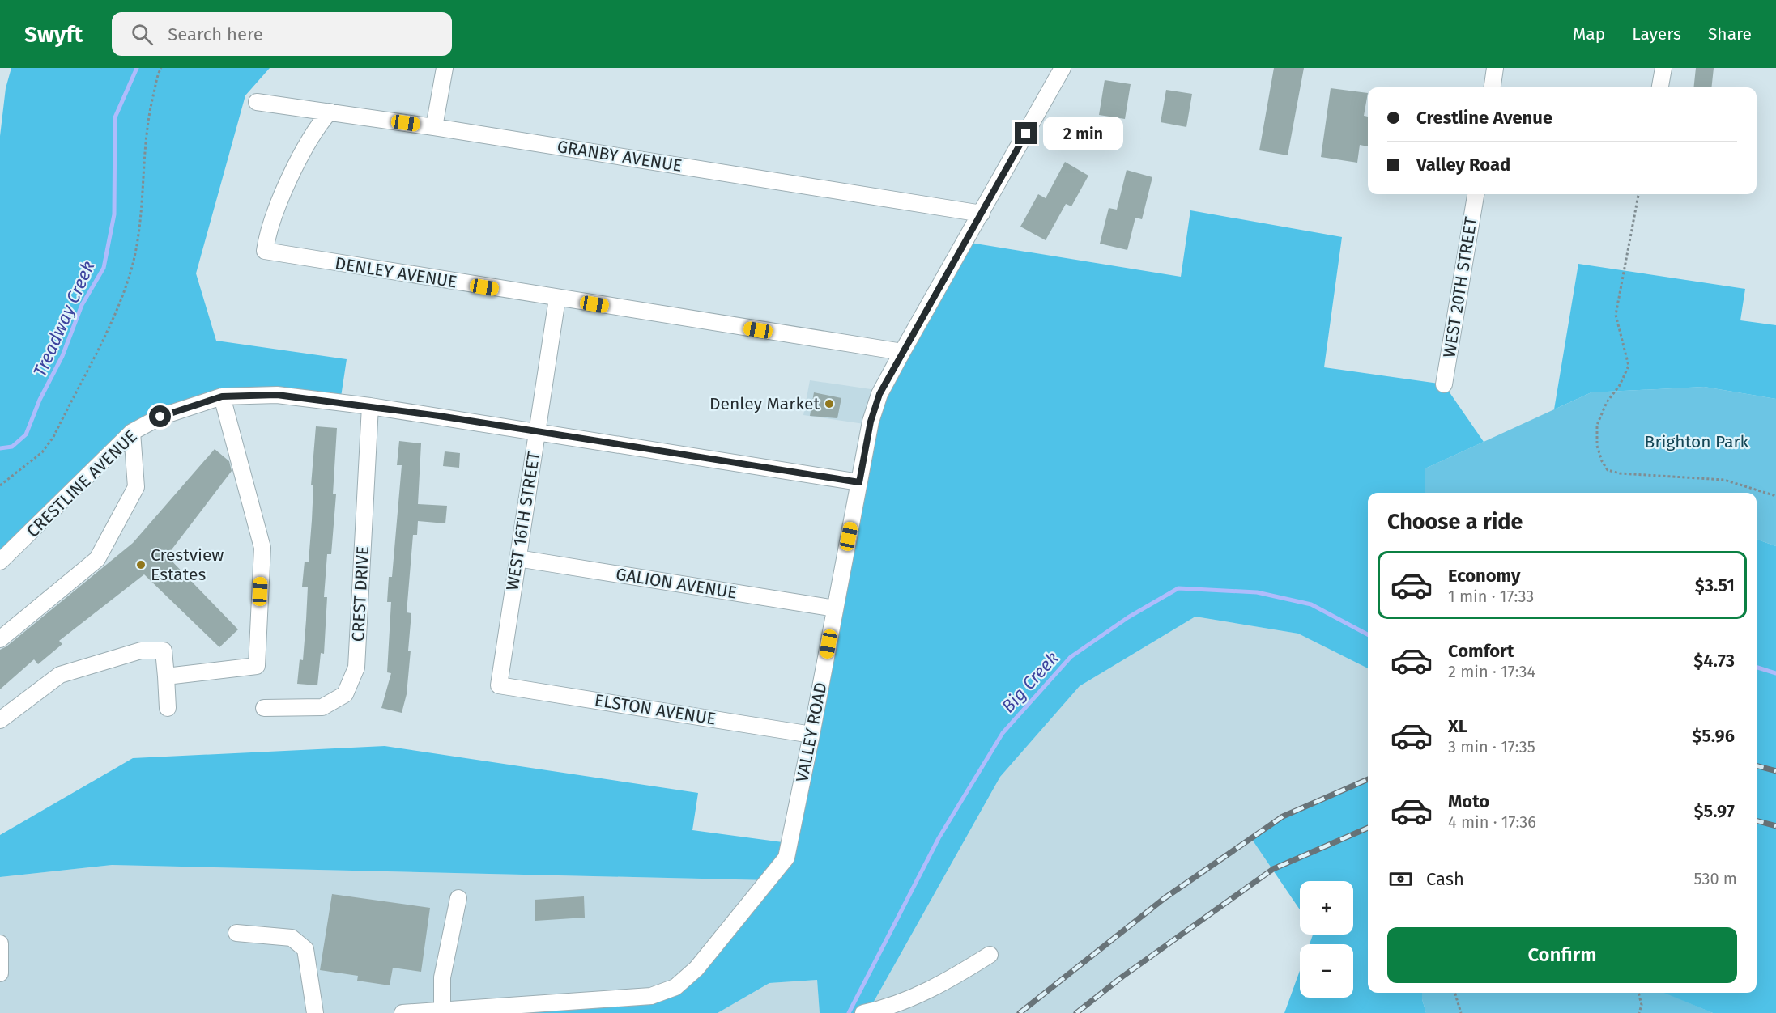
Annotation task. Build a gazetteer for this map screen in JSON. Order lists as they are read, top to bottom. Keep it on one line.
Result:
{"streets":{"street":["GRANBY AVENUE","DENLEY AVENUE","WEST 20TH STREET","CRESTLINE AVENUE","WEST 16TH STREET","GALION AVENUE","CREST DRIVE","ELSTON AVENUE","VALLEY ROAD"]},"crossings":[["GRANBY AVENUE","DENLEY AVENUE"],["GRANBY AVENUE","VALLEY ROAD"],["DENLEY AVENUE","WEST 16TH STREET"],["DENLEY AVENUE","VALLEY ROAD"],["CRESTLINE AVENUE","WEST 16TH STREET"],["CRESTLINE AVENUE","CREST DRIVE"],["CRESTLINE AVENUE","VALLEY ROAD"],["WEST 16TH STREET","GALION AVENUE"],["WEST 16TH STREET","ELSTON AVENUE"],["GALION AVENUE","VALLEY ROAD"],["ELSTON AVENUE","VALLEY ROAD"]],"water":["Treadway Creek","Big Creek"],"parks":["Brighton Park"],"places":["Denley Market","Crestview Estates"],"page":{"header":"Swyft","search":"Search here","nav":["Map","Layers","Share"],"banner":["Crestline Avenue","Valley Road"],"bubble":"2 min","heading":"Choose a ride","list":[{"name":"Economy","note":"1 min · 17:33","value":"$3.51"},{"name":"Comfort","note":"2 min · 17:34","value":"$4.73"},{"name":"XL","note":"3 min · 17:35","value":"$5.96"},{"name":"Moto","note":"4 min · 17:36","value":"$5.97"}],"pay":["Cash","530 m"],"map_buttons":["+","−"],"buttons":"Confirm"}}
